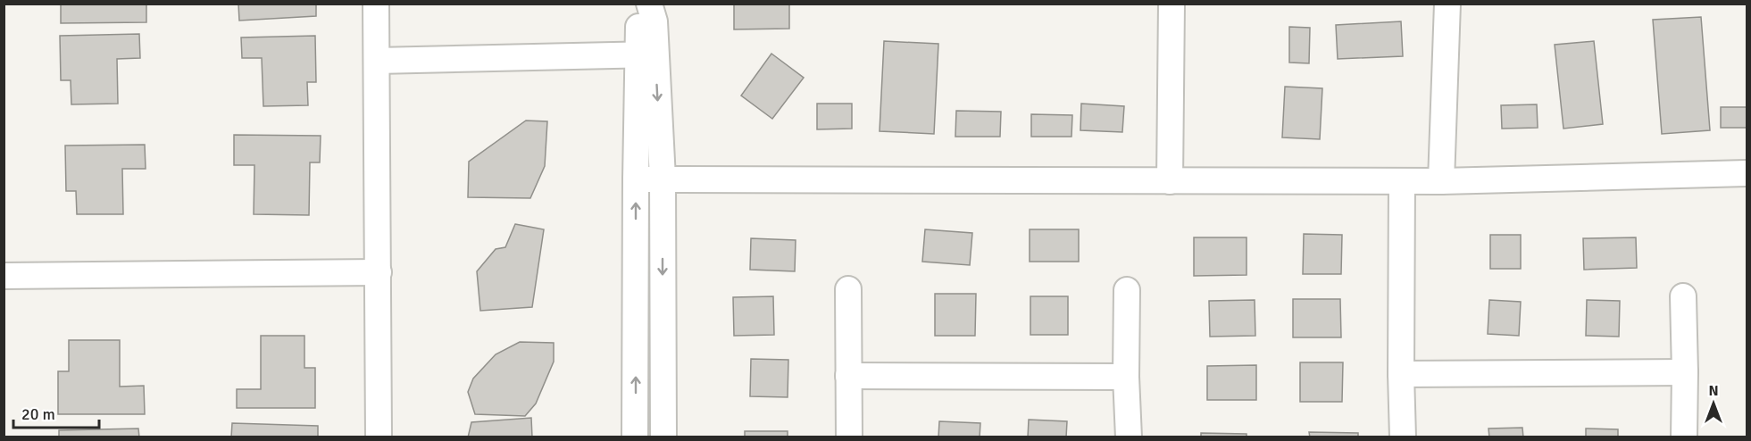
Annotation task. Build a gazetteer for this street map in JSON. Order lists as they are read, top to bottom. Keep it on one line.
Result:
{"scale_bar":"20 m","north":"top"}
